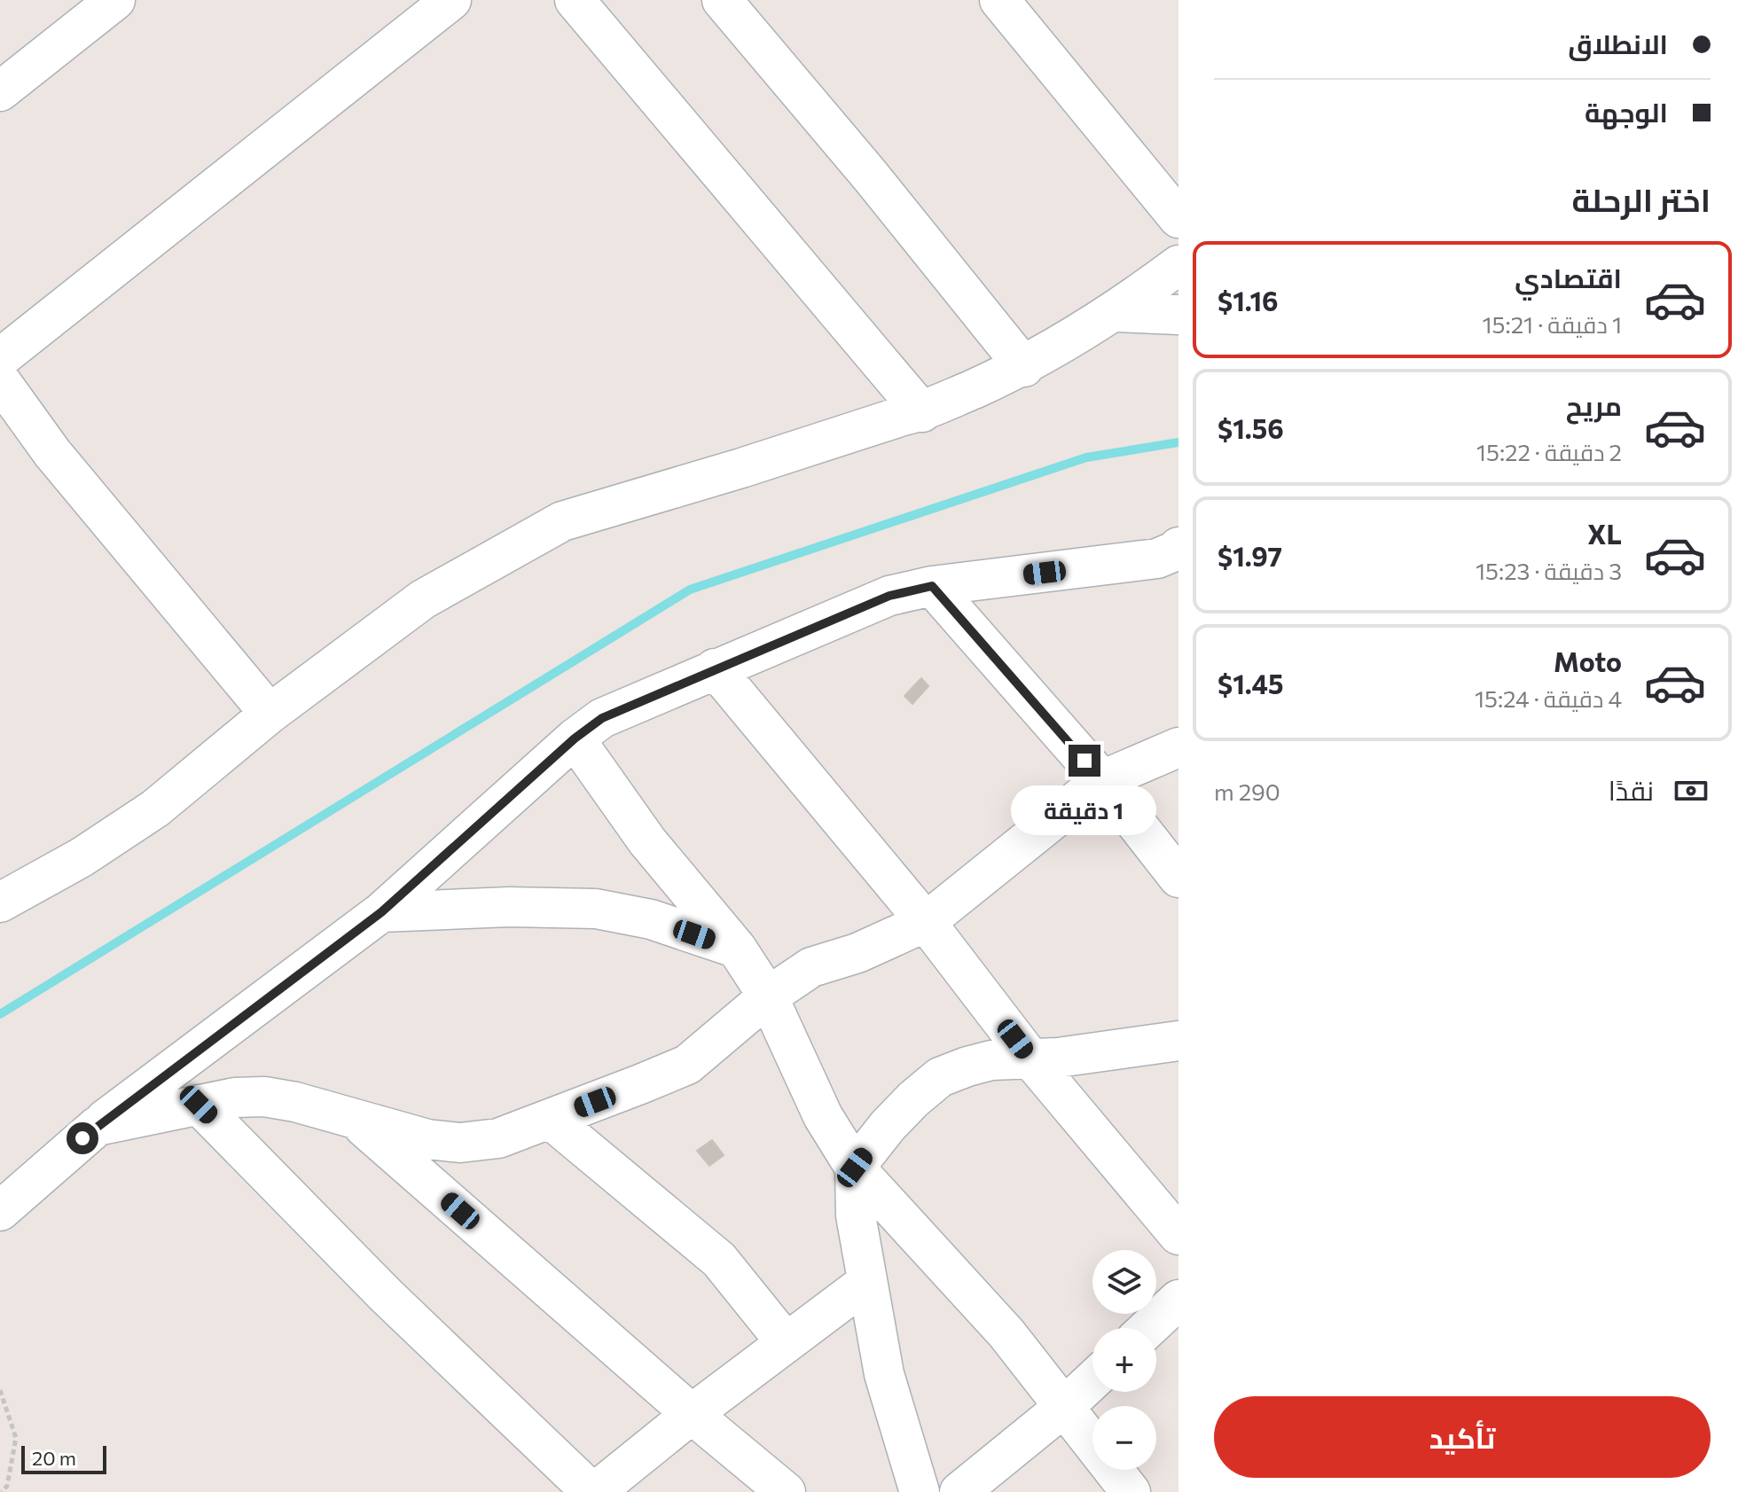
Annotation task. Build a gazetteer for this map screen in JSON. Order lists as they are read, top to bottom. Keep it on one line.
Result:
{"scale_bar":"20 m","page":{"banner":["الانطلاق","الوجهة"],"heading":"اختر الرحلة","list":[{"name":"اقتصادي","note":"1 دقيقة · 15:21","value":"$1.16"},{"name":"مريح","note":"2 دقيقة · 15:22","value":"$1.56"},{"name":"XL","note":"3 دقيقة · 15:23","value":"$1.97"},{"name":"Moto","note":"4 دقيقة · 15:24","value":"$1.45"}],"pay":["نقدًا","290 m"],"bubble":"1 دقيقة","map_buttons":["+","−"],"buttons":"تأكيد","scale":"20 m"}}
